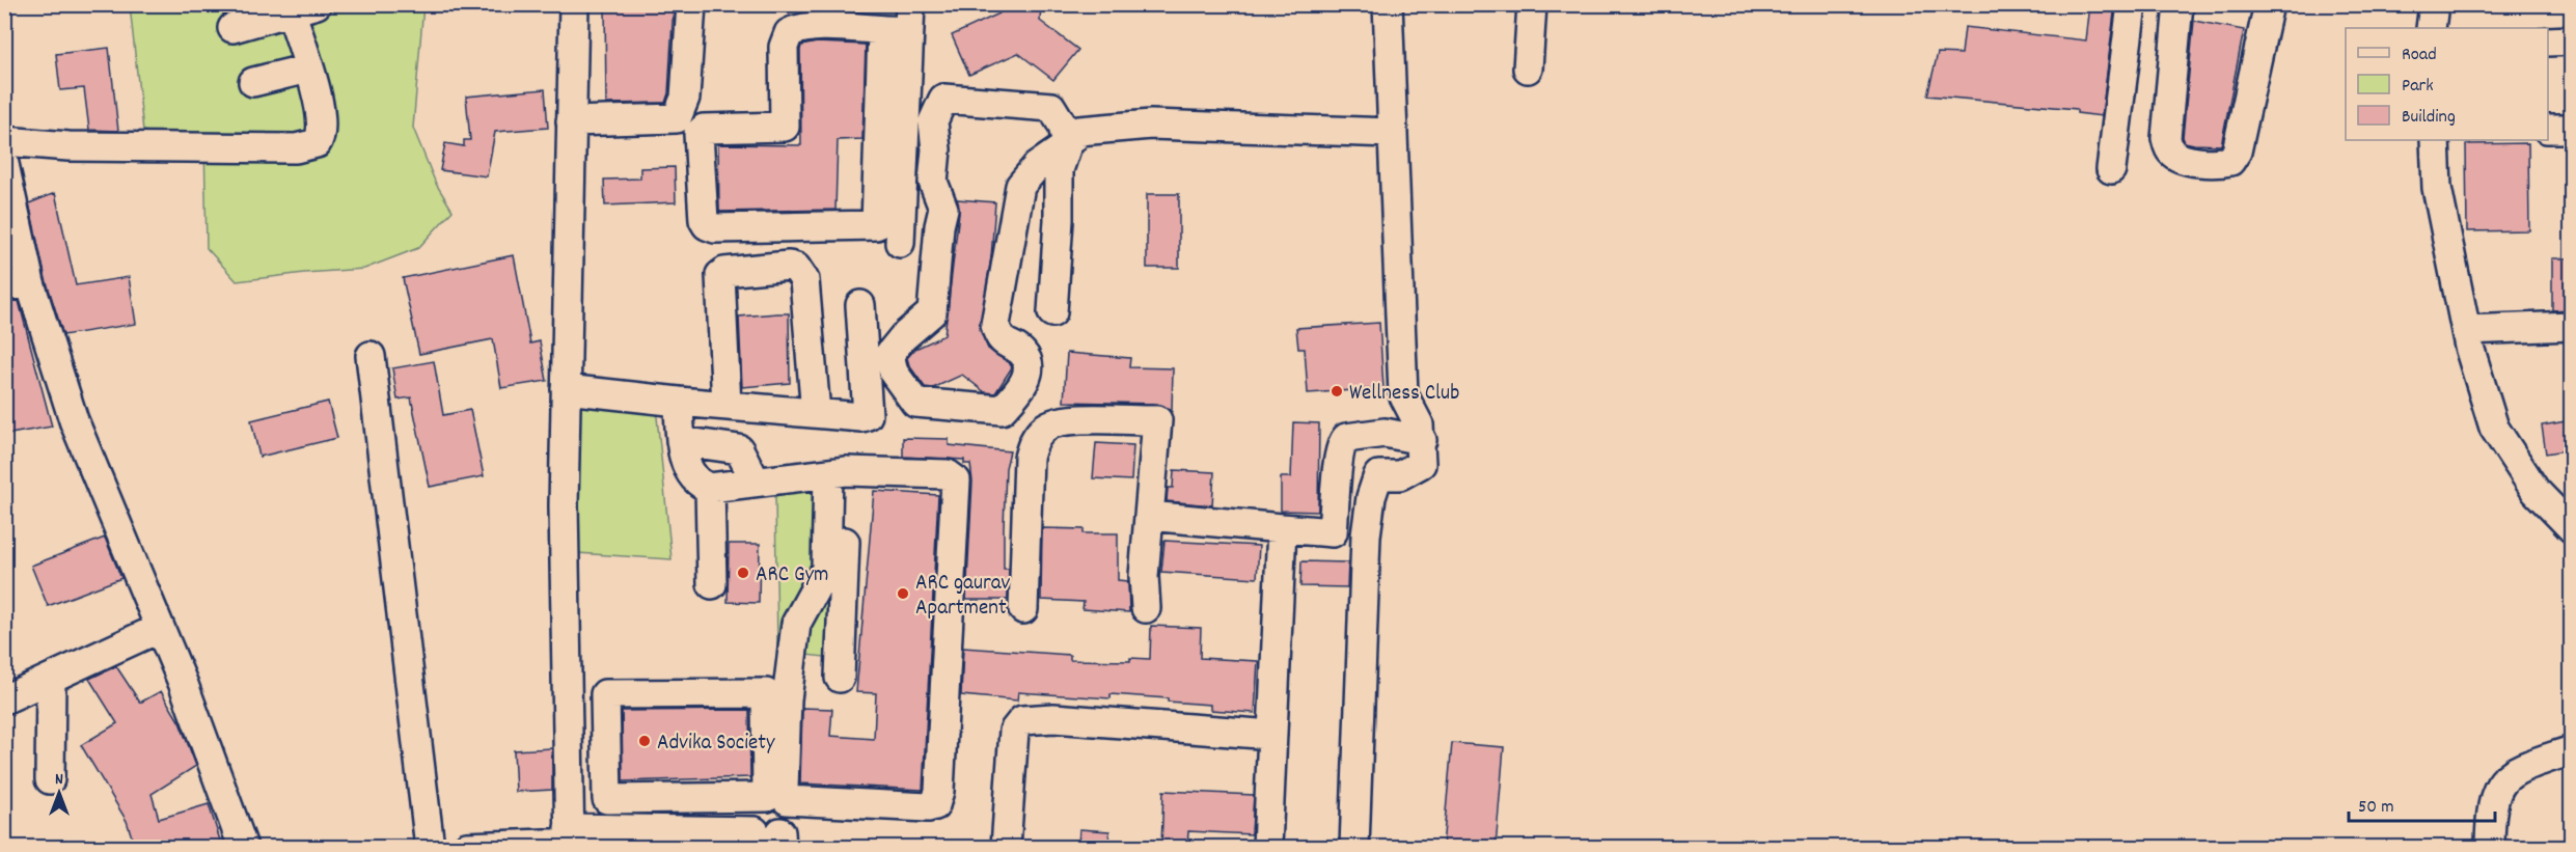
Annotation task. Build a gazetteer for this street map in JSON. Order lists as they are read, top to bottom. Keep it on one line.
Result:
{"places":["Wellness Club","ARC Gym","ARC gaurav Apartment","Advika Society"],"legend":["Road","Park","Building"],"scale_bar":"50 m","north":"top"}
